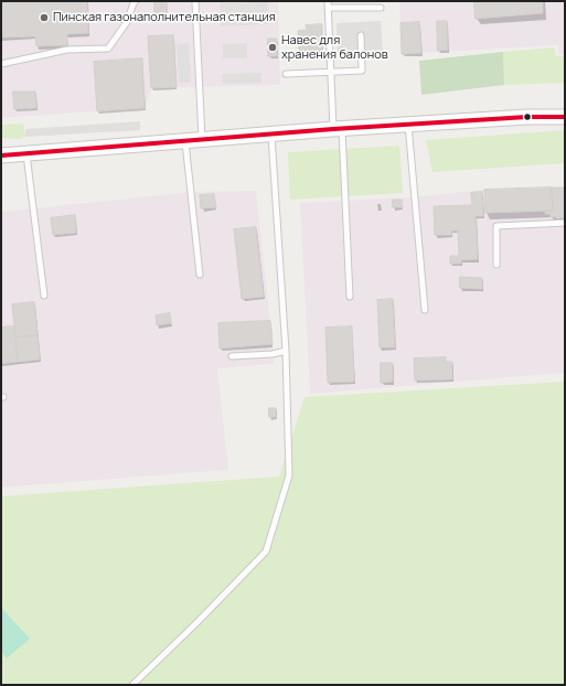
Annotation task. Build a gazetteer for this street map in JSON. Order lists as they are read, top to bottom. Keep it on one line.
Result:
{"places":["Пинская газонаполнительная станция","Навес для хранения балонов"]}
